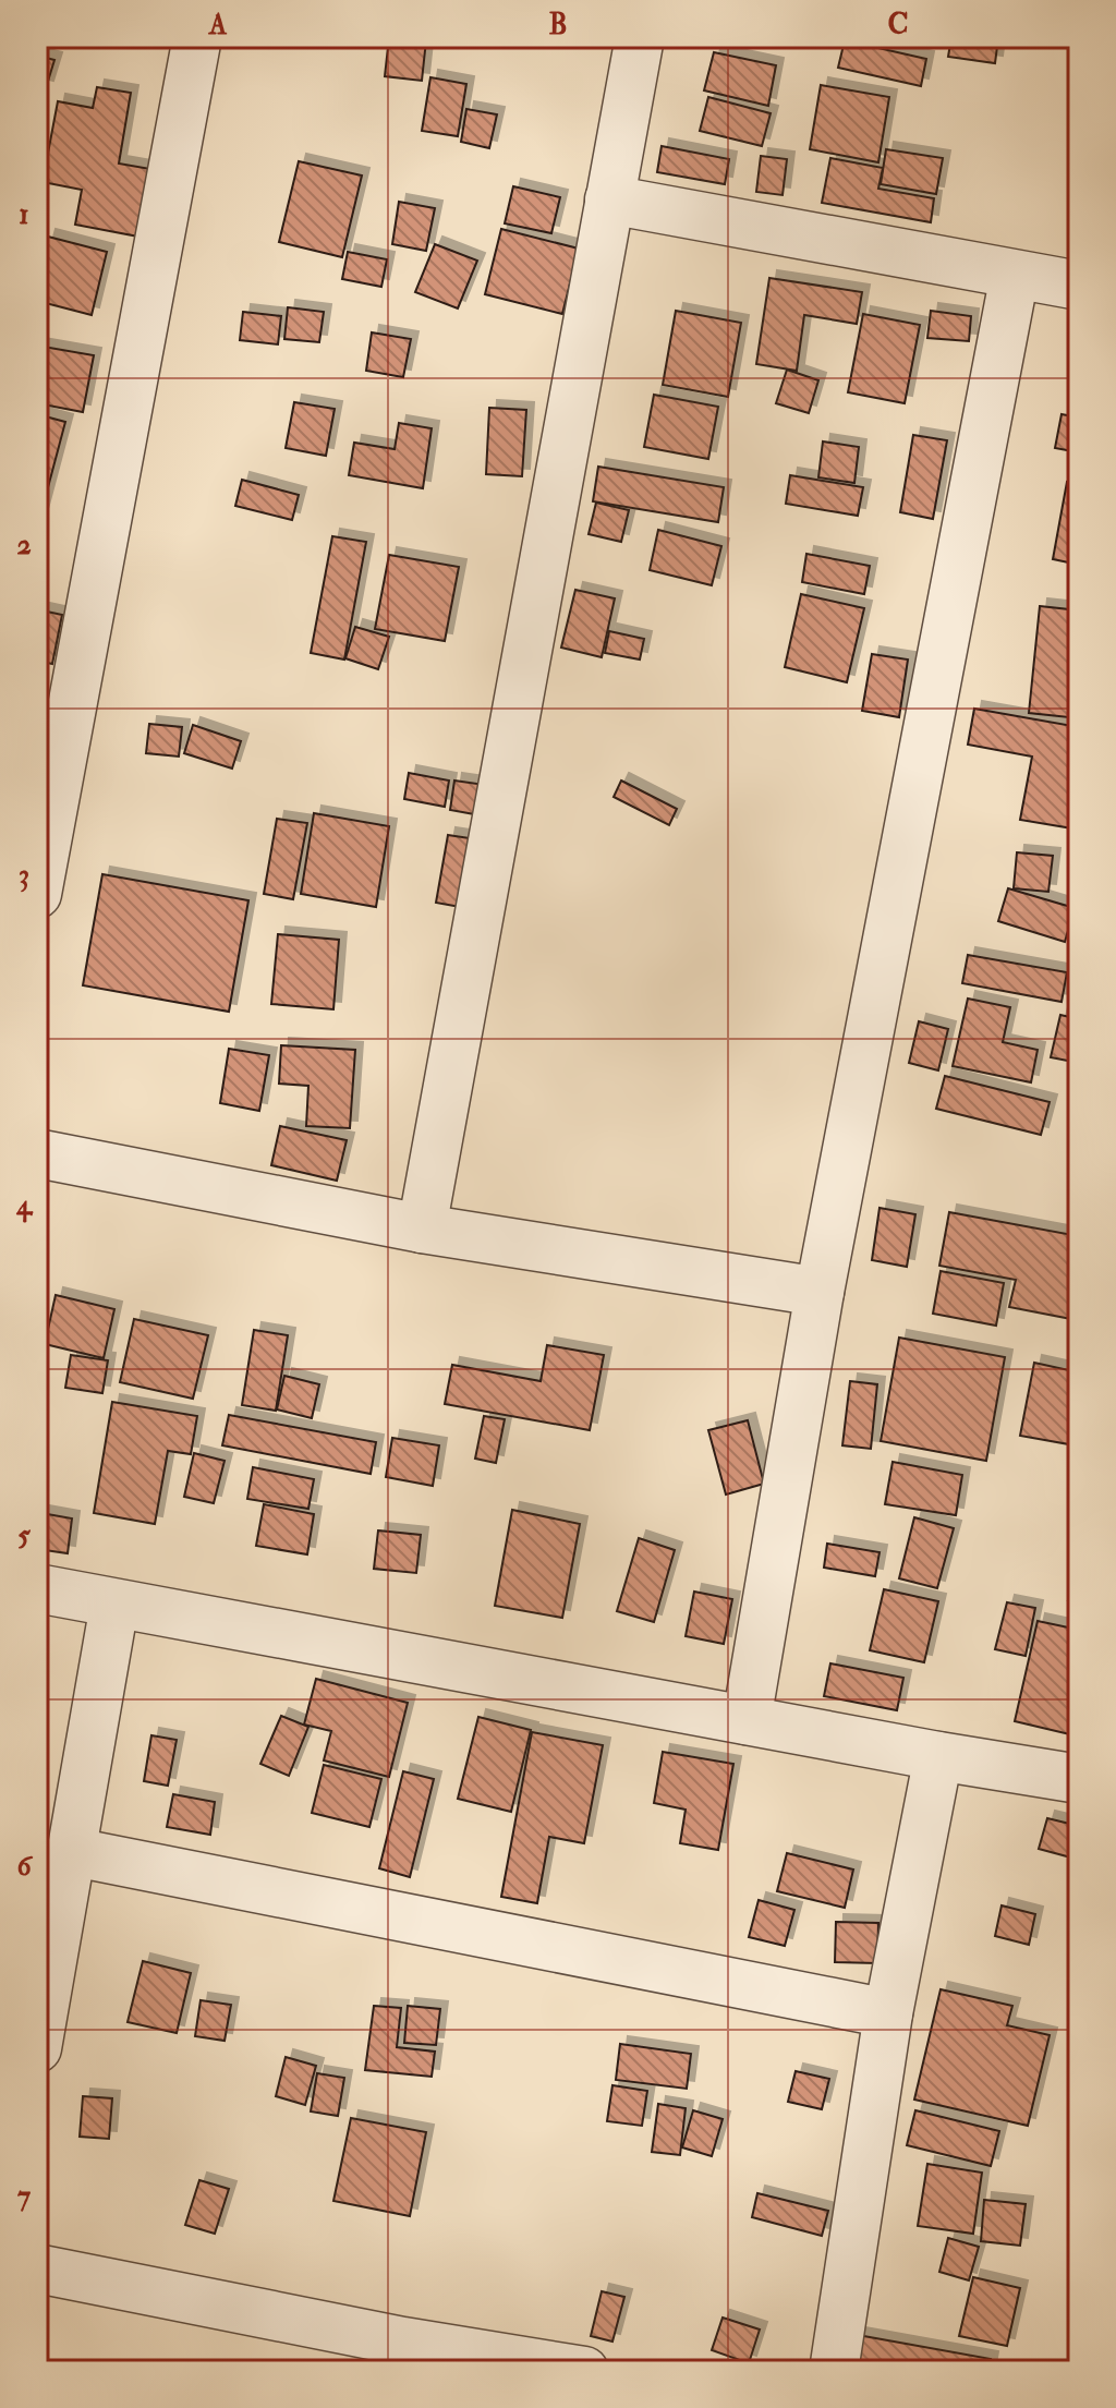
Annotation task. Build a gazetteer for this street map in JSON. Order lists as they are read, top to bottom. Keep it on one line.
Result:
{"grid":{"columns":["A","B","C"],"rows":["1","2","3","4","5","6","7"]}}
